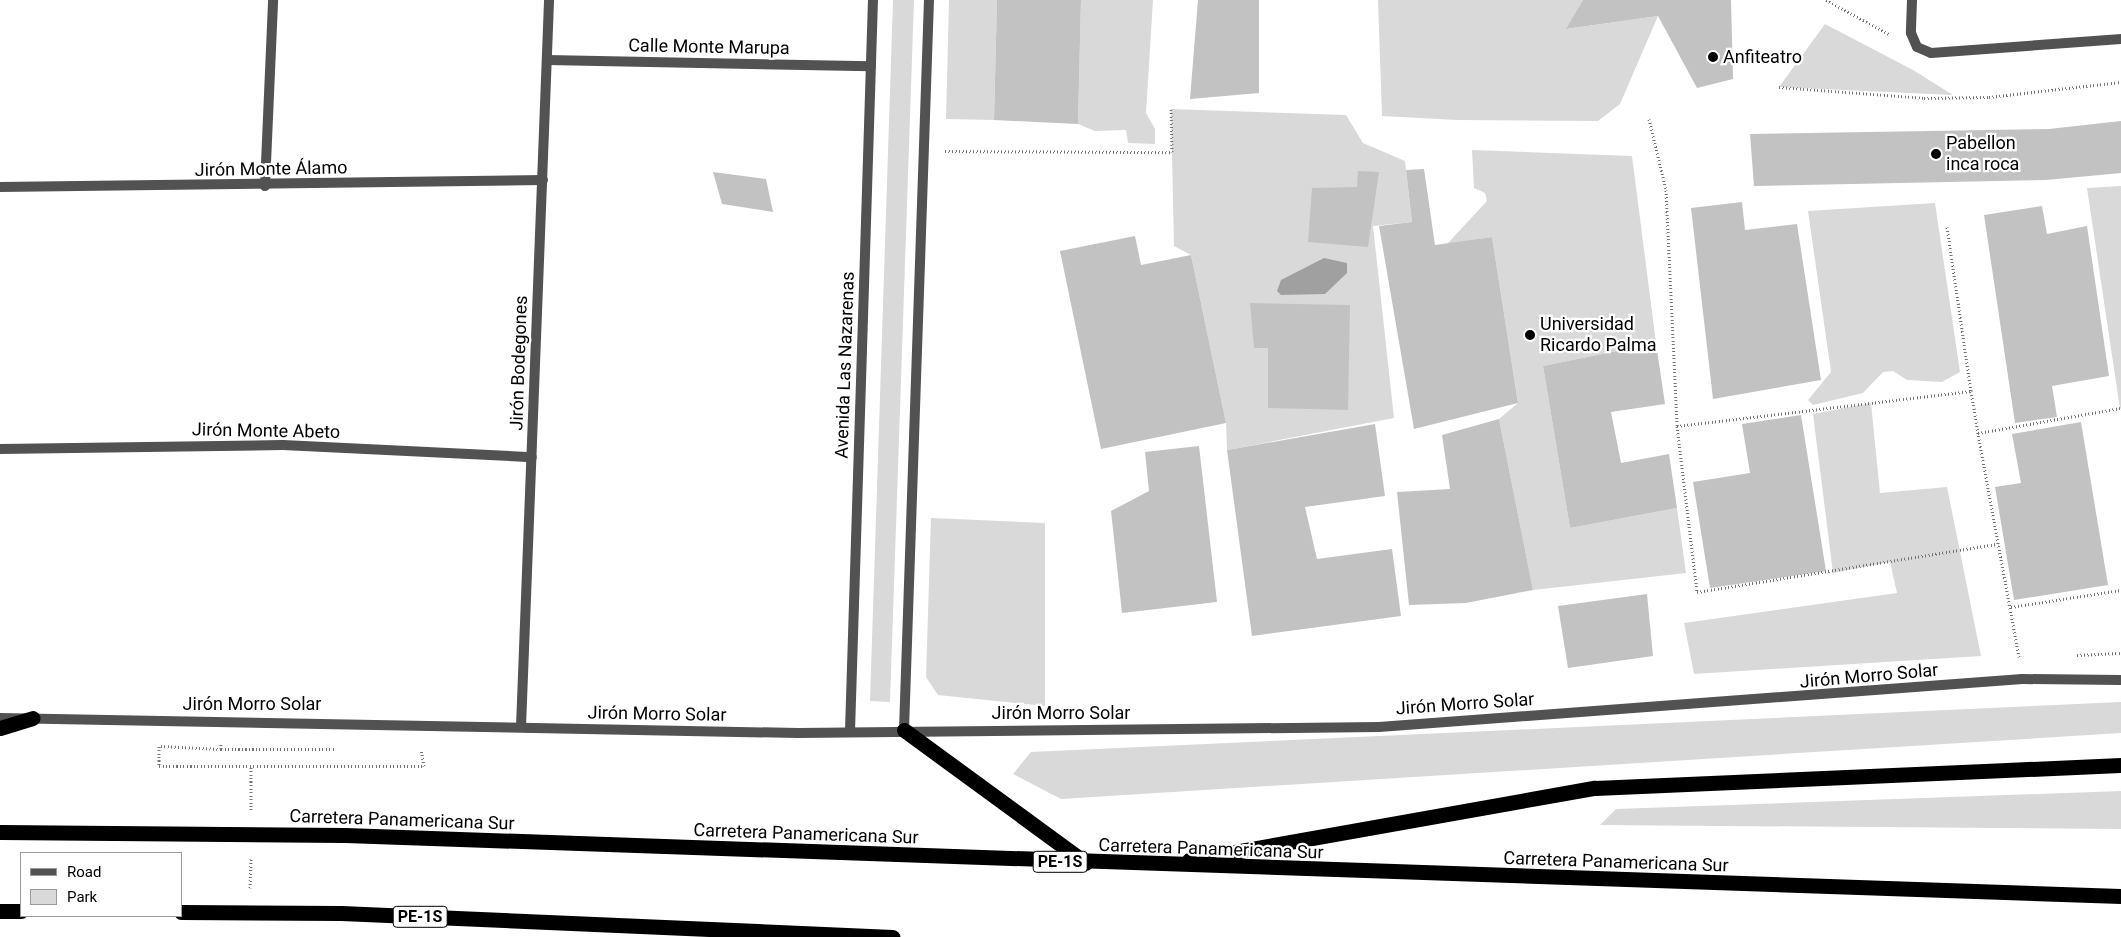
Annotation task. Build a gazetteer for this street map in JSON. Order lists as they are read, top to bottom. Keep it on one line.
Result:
{"streets":{"highway":["Carretera Panamericana Sur","PE-1S"],"street":["Calle Monte Marupa","Jirón Monte Álamo","Jirón Bodegones","Avenida Las Nazarenas","Jirón Monte Abeto","Jirón Morro Solar"]},"crossings":[["Calle Monte Marupa","Jirón Bodegones"],["Calle Monte Marupa","Avenida Las Nazarenas"],["Jirón Monte Álamo","Jirón Bodegones"],["Jirón Bodegones","Jirón Monte Abeto"],["Jirón Bodegones","Jirón Morro Solar"],["Avenida Las Nazarenas","Jirón Morro Solar"]],"places":["Anfiteatro","Pabellon inca roca","Universidad Ricardo Palma"],"legend":["Road","Park"]}
